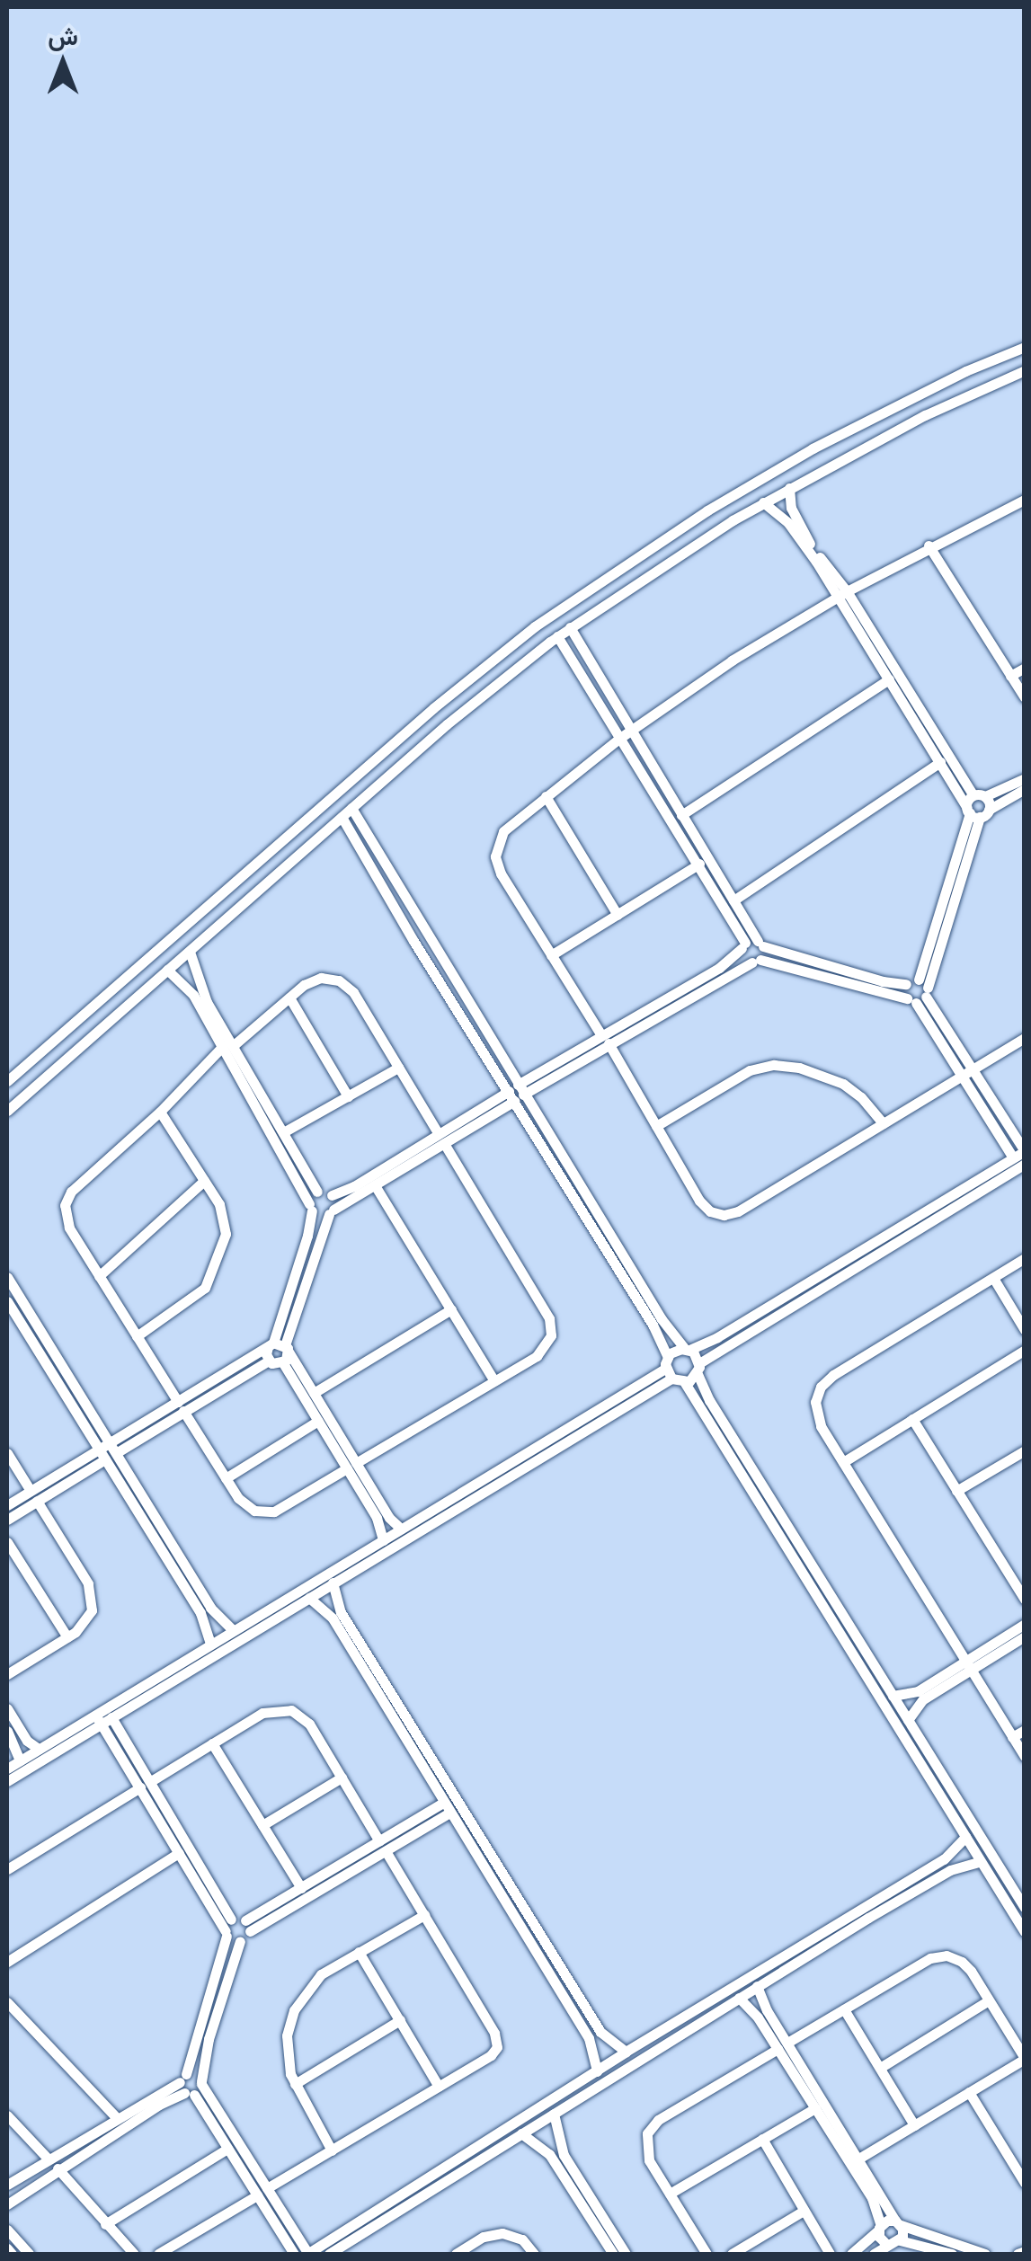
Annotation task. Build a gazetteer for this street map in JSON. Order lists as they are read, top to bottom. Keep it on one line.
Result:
{"north":"top"}
